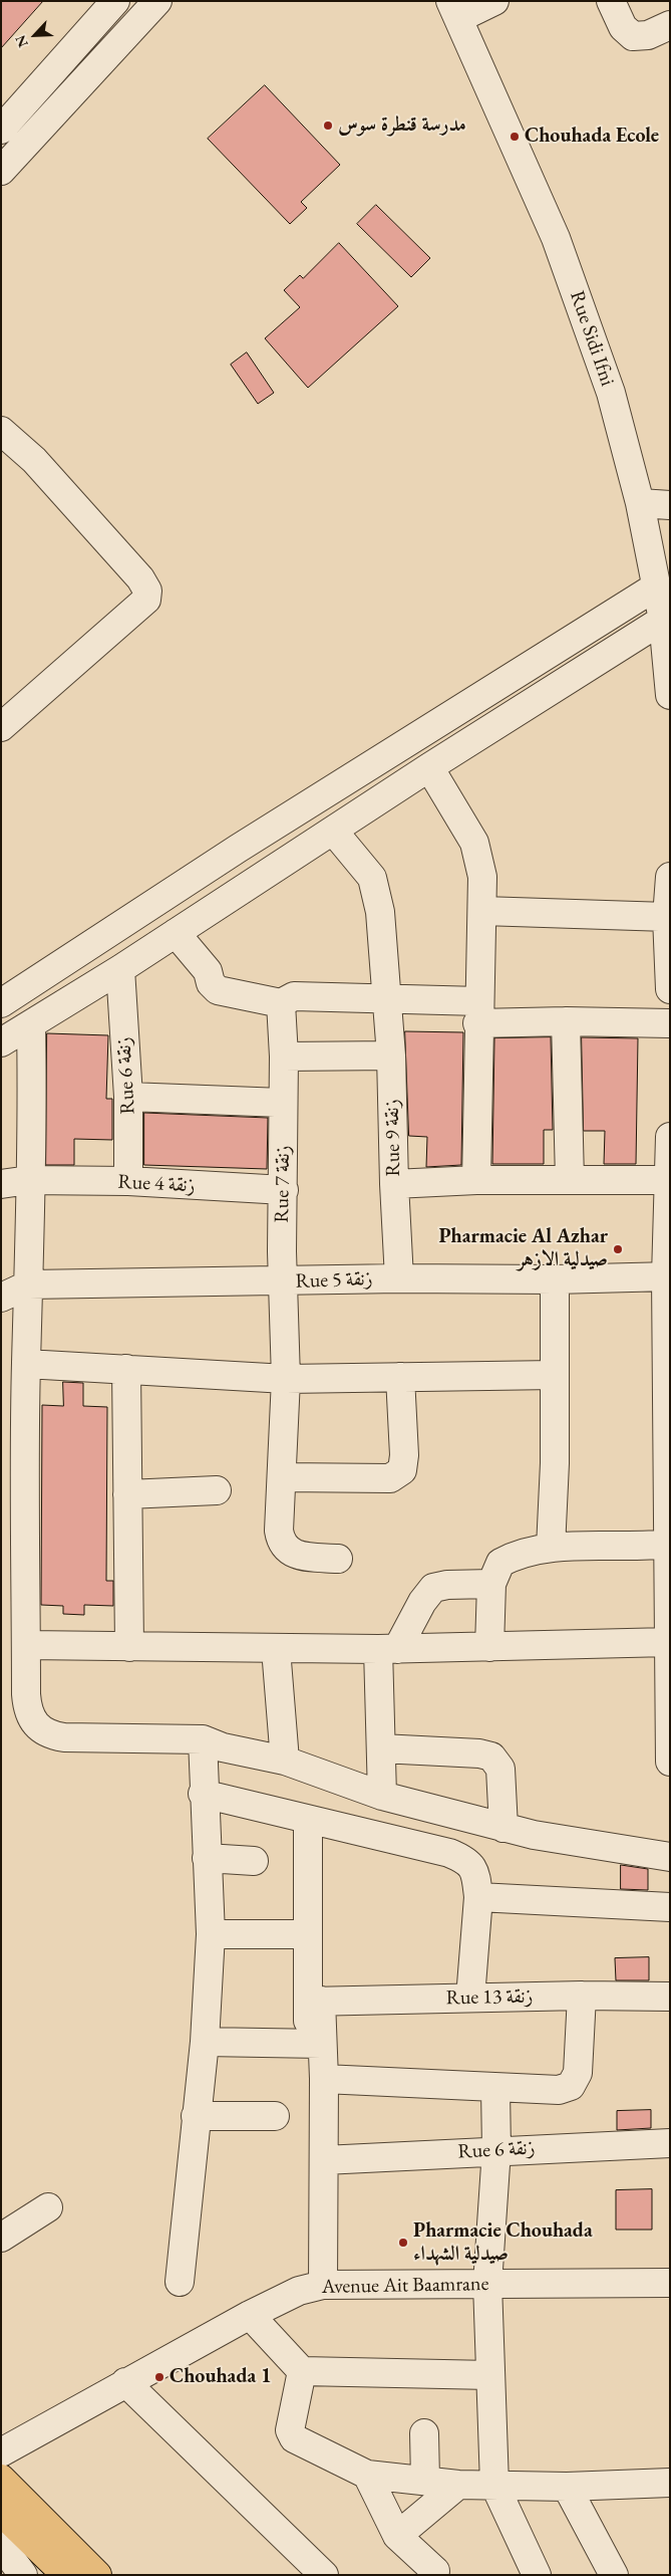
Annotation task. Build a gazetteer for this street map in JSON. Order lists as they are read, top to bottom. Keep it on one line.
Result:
{"streets":{"street":["Rue Sidi Ifni","Rue 6 زنقة","Rue 9 زنقة","Rue 4 زنقة","Rue 7 زنقة","Rue 5 زنقة","Rue 13 زنقة","Avenue Ait Baamrane"]},"crossings":[["Rue 6 زنقة","Rue 4 زنقة"],["Rue 9 زنقة","Rue 5 زنقة"],["Rue 4 زنقة","Rue 7 زنقة"],["Rue 7 زنقة","Rue 5 زنقة"]],"places":["مدرسة قنطرة سوس","Chouhada Ecole","Pharmacie Al Azhar صيدلية الازهر","Pharmacie Chouhada صيدلية الشهداء","Chouhada 1"],"north":"bottom left"}
